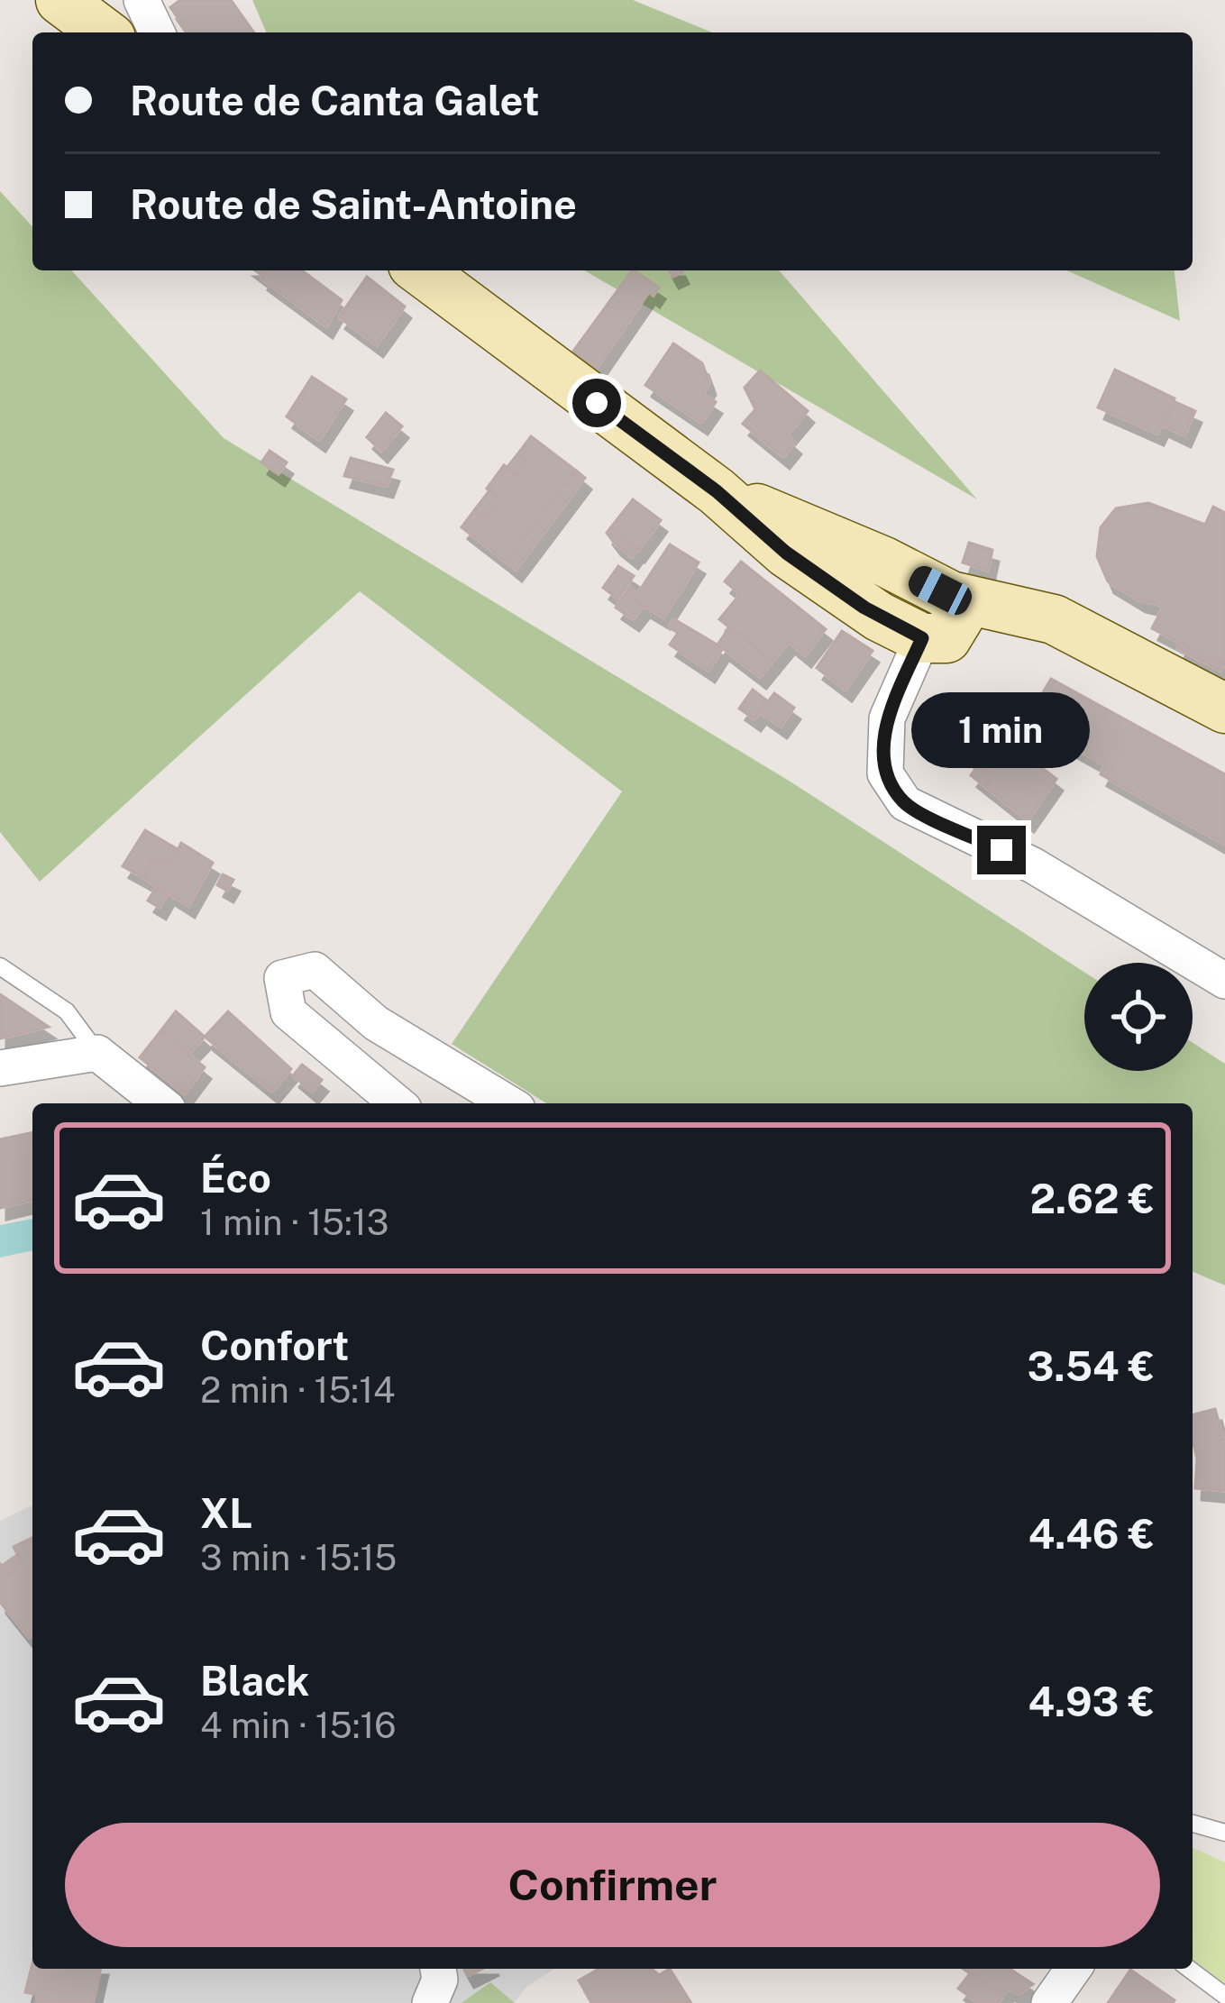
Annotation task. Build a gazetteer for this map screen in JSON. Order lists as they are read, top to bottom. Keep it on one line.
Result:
{"page":{"banner":["Route de Canta Galet","Route de Saint-Antoine"],"bubble":"1 min","list":[{"name":"Éco","note":"1 min · 15:13","value":"2.62 €"},{"name":"Confort","note":"2 min · 15:14","value":"3.54 €"},{"name":"XL","note":"3 min · 15:15","value":"4.46 €"},{"name":"Black","note":"4 min · 15:16","value":"4.93 €"}],"buttons":"Confirmer"}}
